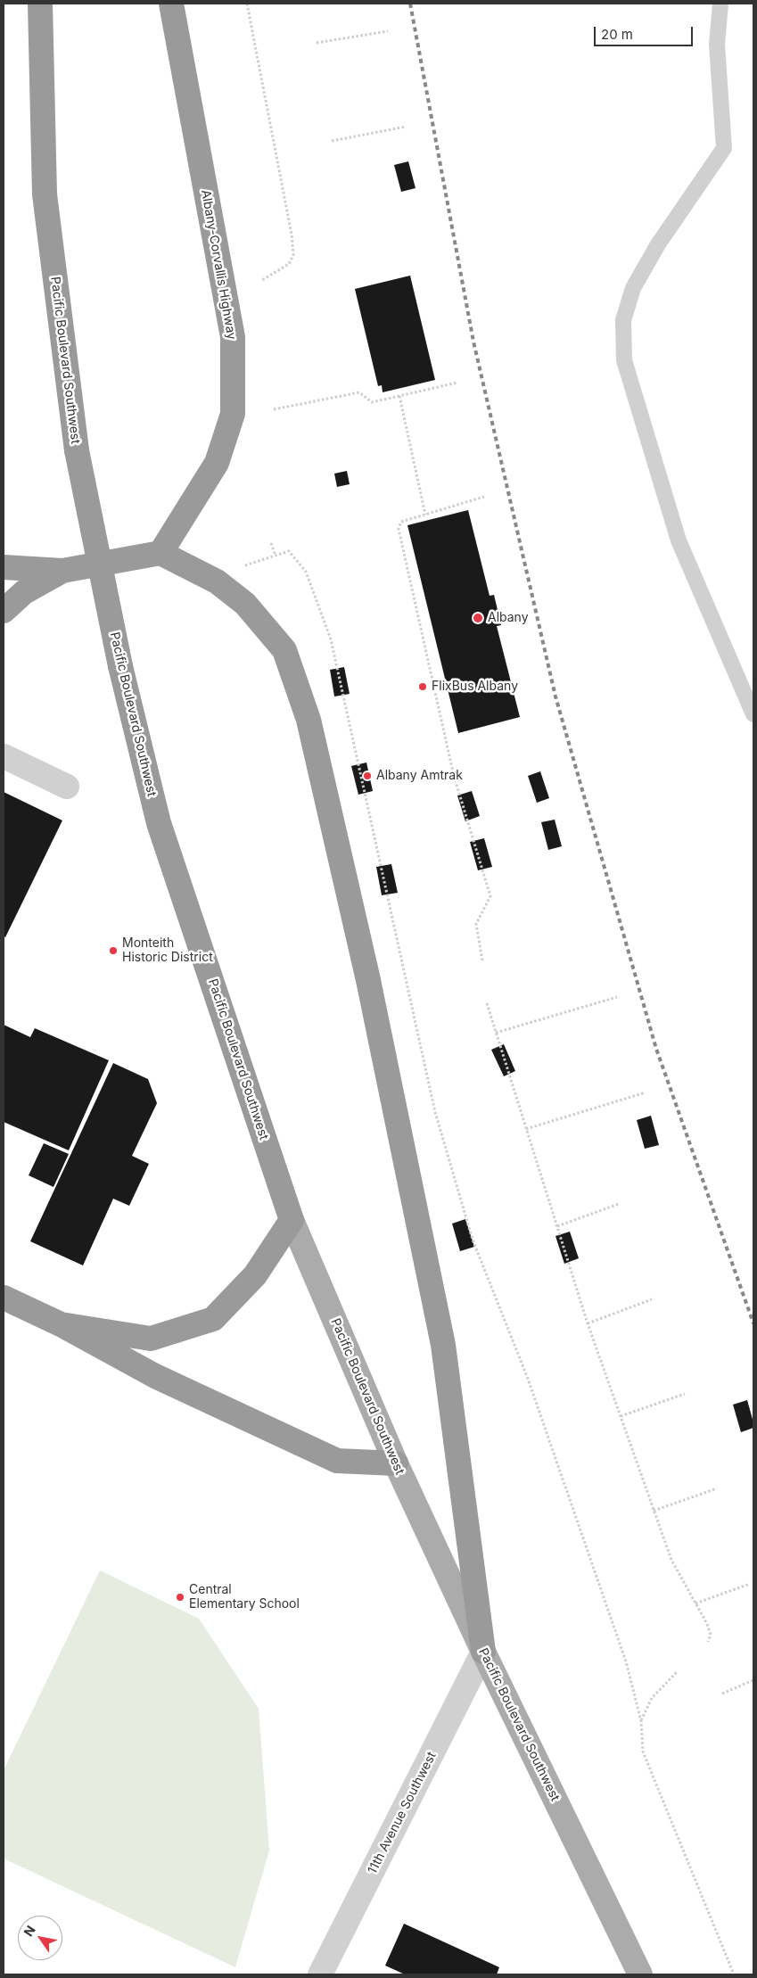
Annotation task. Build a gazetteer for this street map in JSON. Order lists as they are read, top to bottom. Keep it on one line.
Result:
{"streets":{"highway":["Albany-Corvallis Highway","Pacific Boulevard Southwest"],"street":["11th Avenue Southwest"]},"crossings":[["Pacific Boulevard Southwest","11th Avenue Southwest"]],"places":["Albany","FlixBus Albany","Albany Amtrak","Monteith Historic District","Central Elementary School"],"scale_bar":"20 m","north":"top left"}
